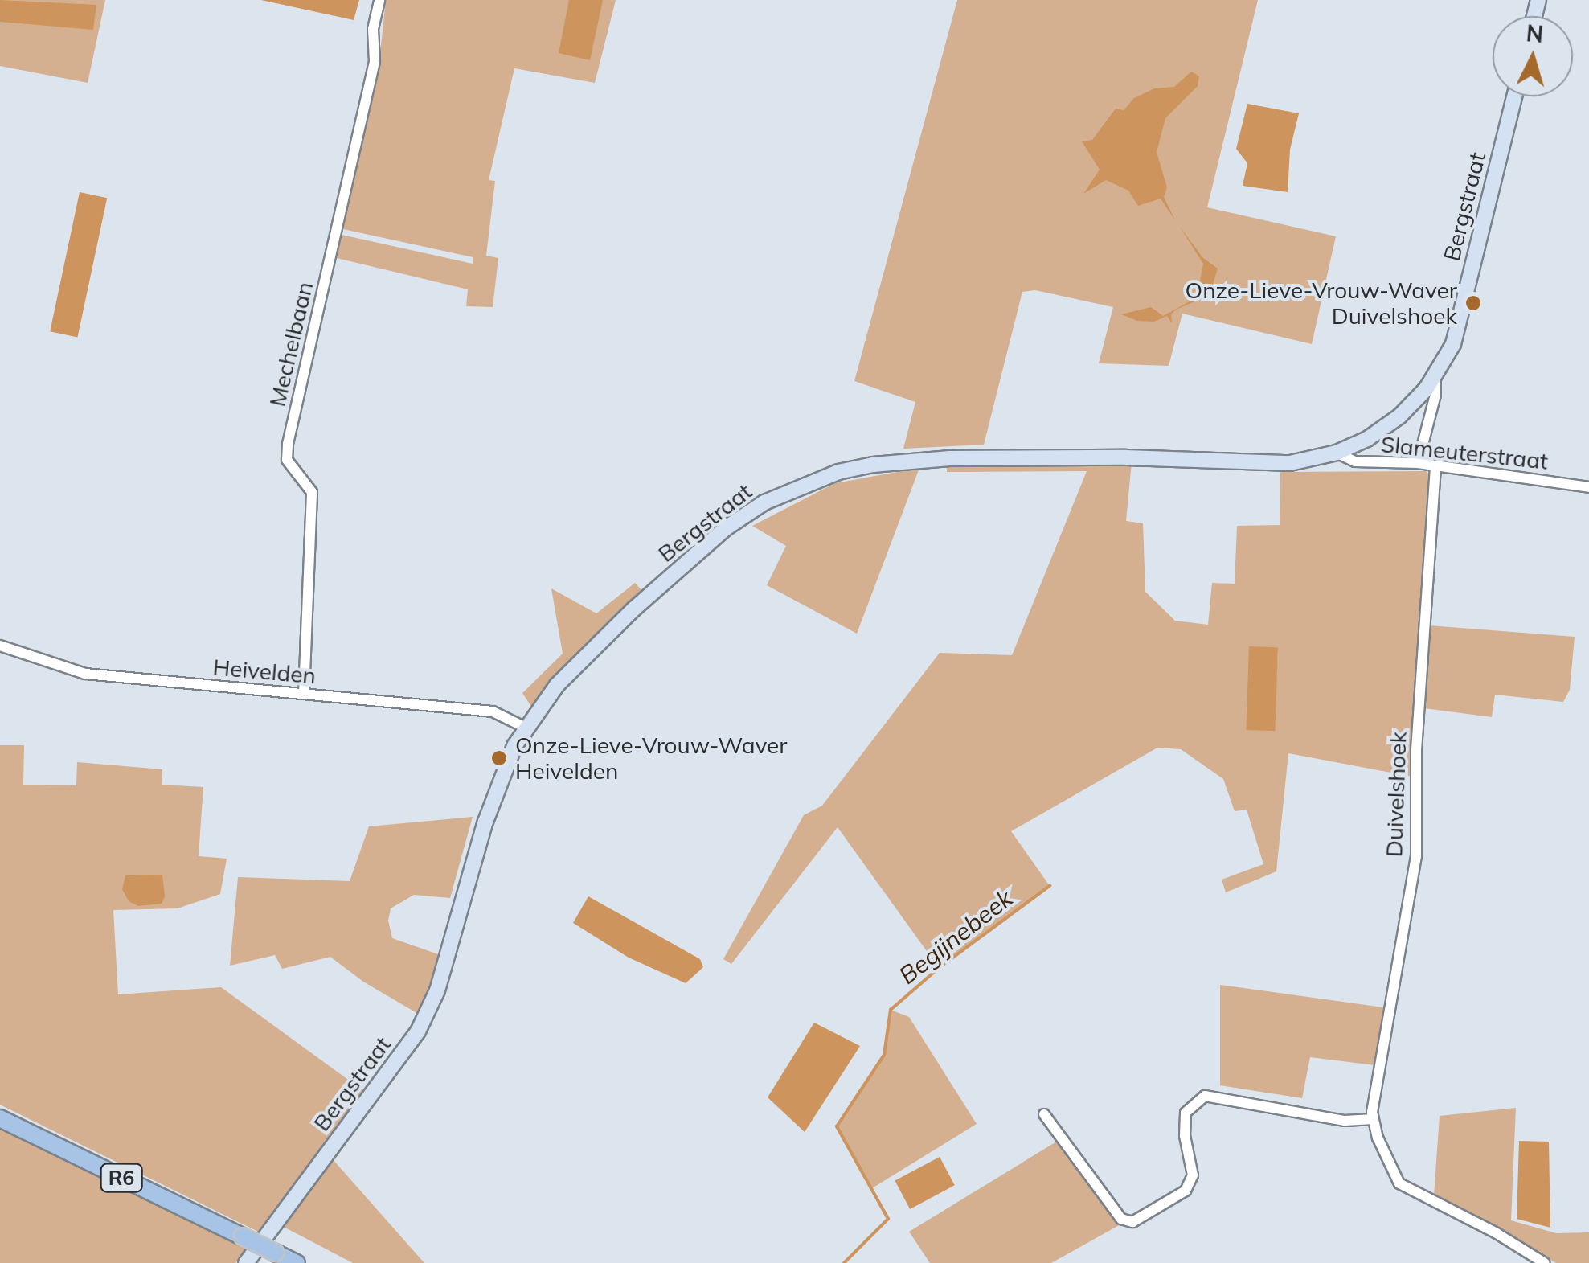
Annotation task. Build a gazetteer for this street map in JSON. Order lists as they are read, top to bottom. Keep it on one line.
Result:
{"streets":{"main road":["R6"],"street":["Bergstraat","Mechelbaan","Slameuterstraat","Heivelden","Duivelshoek"]},"crossings":[["Bergstraat","Slameuterstraat"],["Bergstraat","Heivelden"],["Mechelbaan","Heivelden"],["Slameuterstraat","Duivelshoek"]],"water":["Begijnebeek"],"places":["Onze-Lieve-Vrouw-Waver Duivelshoek","Onze-Lieve-Vrouw-Waver Heivelden"],"north":"top"}
